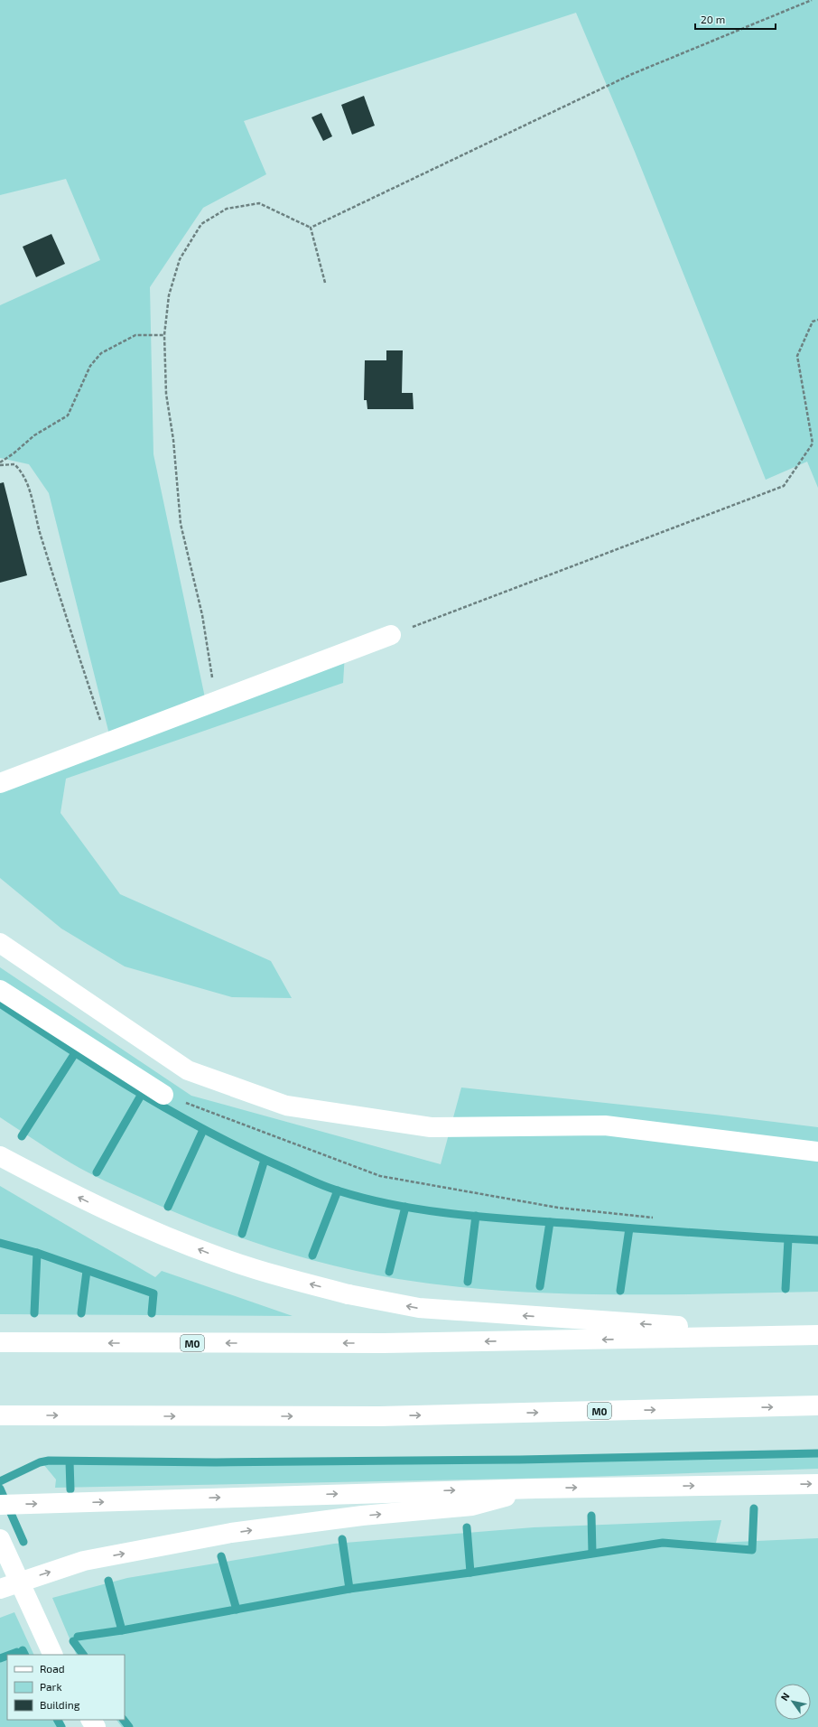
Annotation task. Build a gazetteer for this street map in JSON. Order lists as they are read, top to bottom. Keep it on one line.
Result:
{"streets":{"main road":["M0"]},"legend":["Road","Park","Building"],"scale_bar":"20 m","north":"top left"}
